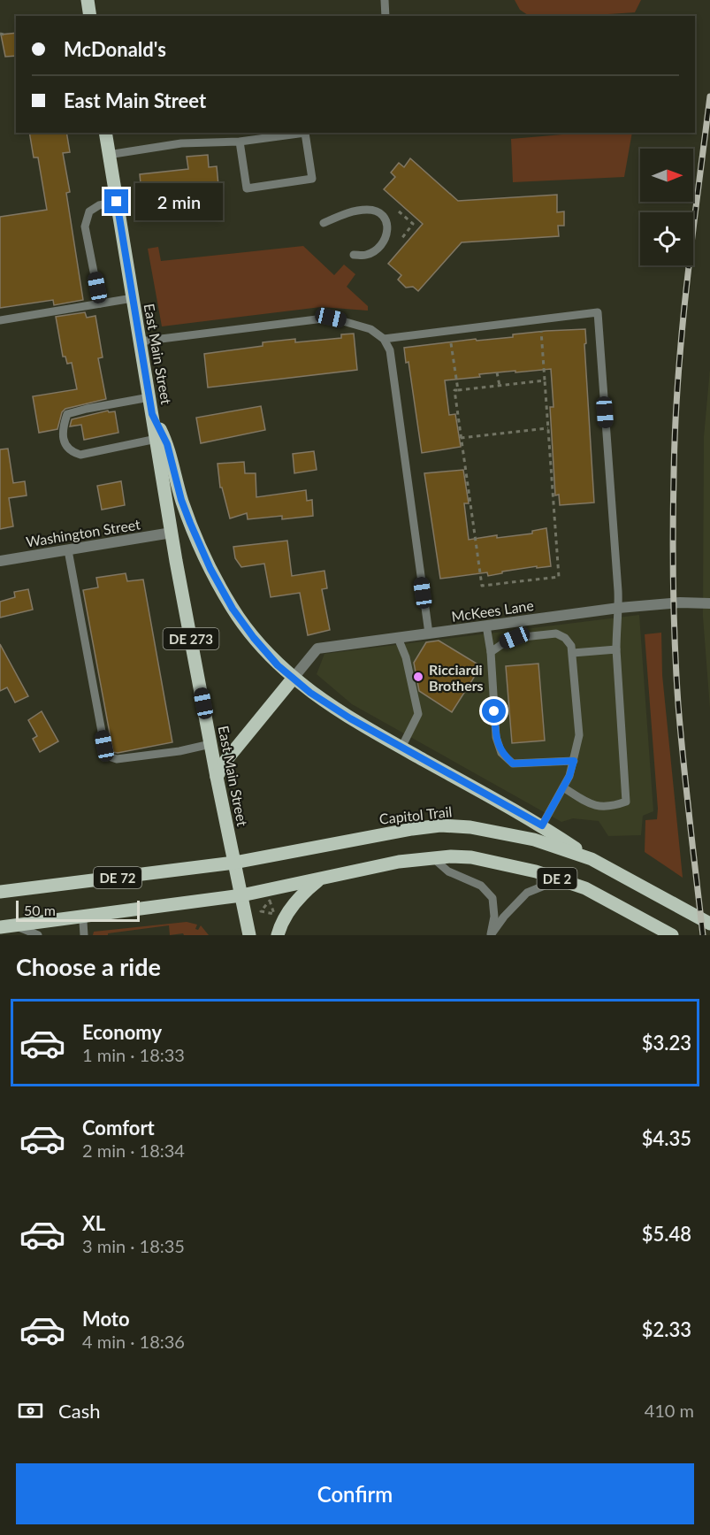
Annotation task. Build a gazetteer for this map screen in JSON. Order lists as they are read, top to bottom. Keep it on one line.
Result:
{"streets":{"main road":["East Main Street","DE 273","Capitol Trail","DE 72","DE 2"],"street":["Washington Street","McKees Lane"]},"crossings":[["East Main Street","Washington Street"],["East Main Street","DE 273"],["East Main Street","Capitol Trail"],["East Main Street","DE 72"],["DE 273","Capitol Trail"],["DE 273","DE 72"],["DE 273","DE 2"],["Capitol Trail","DE 72"],["DE 72","DE 2"]],"places":["Ricciardi Brothers"],"scale_bar":"50 m","north":"right","page":{"banner":["McDonald's","East Main Street"],"bubble":"2 min","scale":"50 m","heading":"Choose a ride","list":[{"name":"Economy","note":"1 min · 18:33","value":"$3.23"},{"name":"Comfort","note":"2 min · 18:34","value":"$4.35"},{"name":"XL","note":"3 min · 18:35","value":"$5.48"},{"name":"Moto","note":"4 min · 18:36","value":"$2.33"}],"pay":["Cash","410 m"],"buttons":"Confirm"}}
